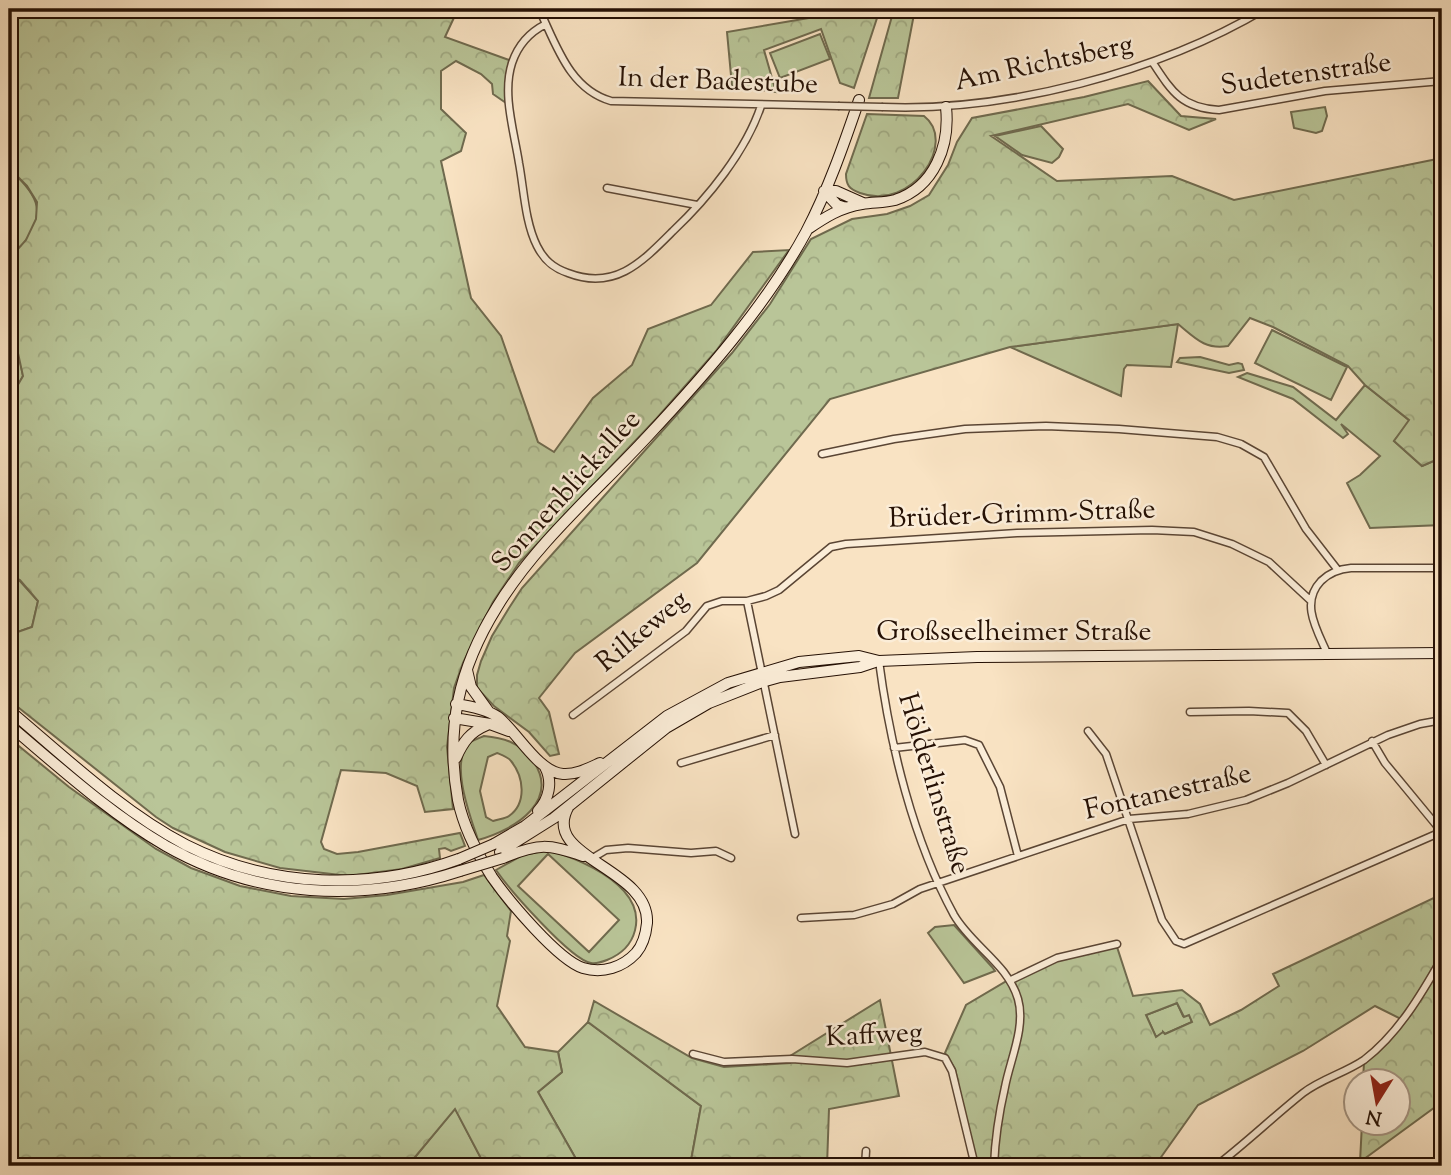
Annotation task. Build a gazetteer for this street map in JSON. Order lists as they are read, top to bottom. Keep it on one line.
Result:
{"streets":{"main road":["Sonnenblickallee","Großseelheimer Straße"],"street":["Am Richtsberg","Sudetenstraße","In der Badestube","Brüder-Grimm-Straße","Rilkeweg","Hölderlinstraße","Fontanestraße","Kaffweg"]},"crossings":[["Am Richtsberg","Sudetenstraße"],["Am Richtsberg","In der Badestube"],["Brüder-Grimm-Straße","Rilkeweg"],["Großseelheimer Straße","Hölderlinstraße"],["Hölderlinstraße","Fontanestraße"]],"north":"bottom"}
